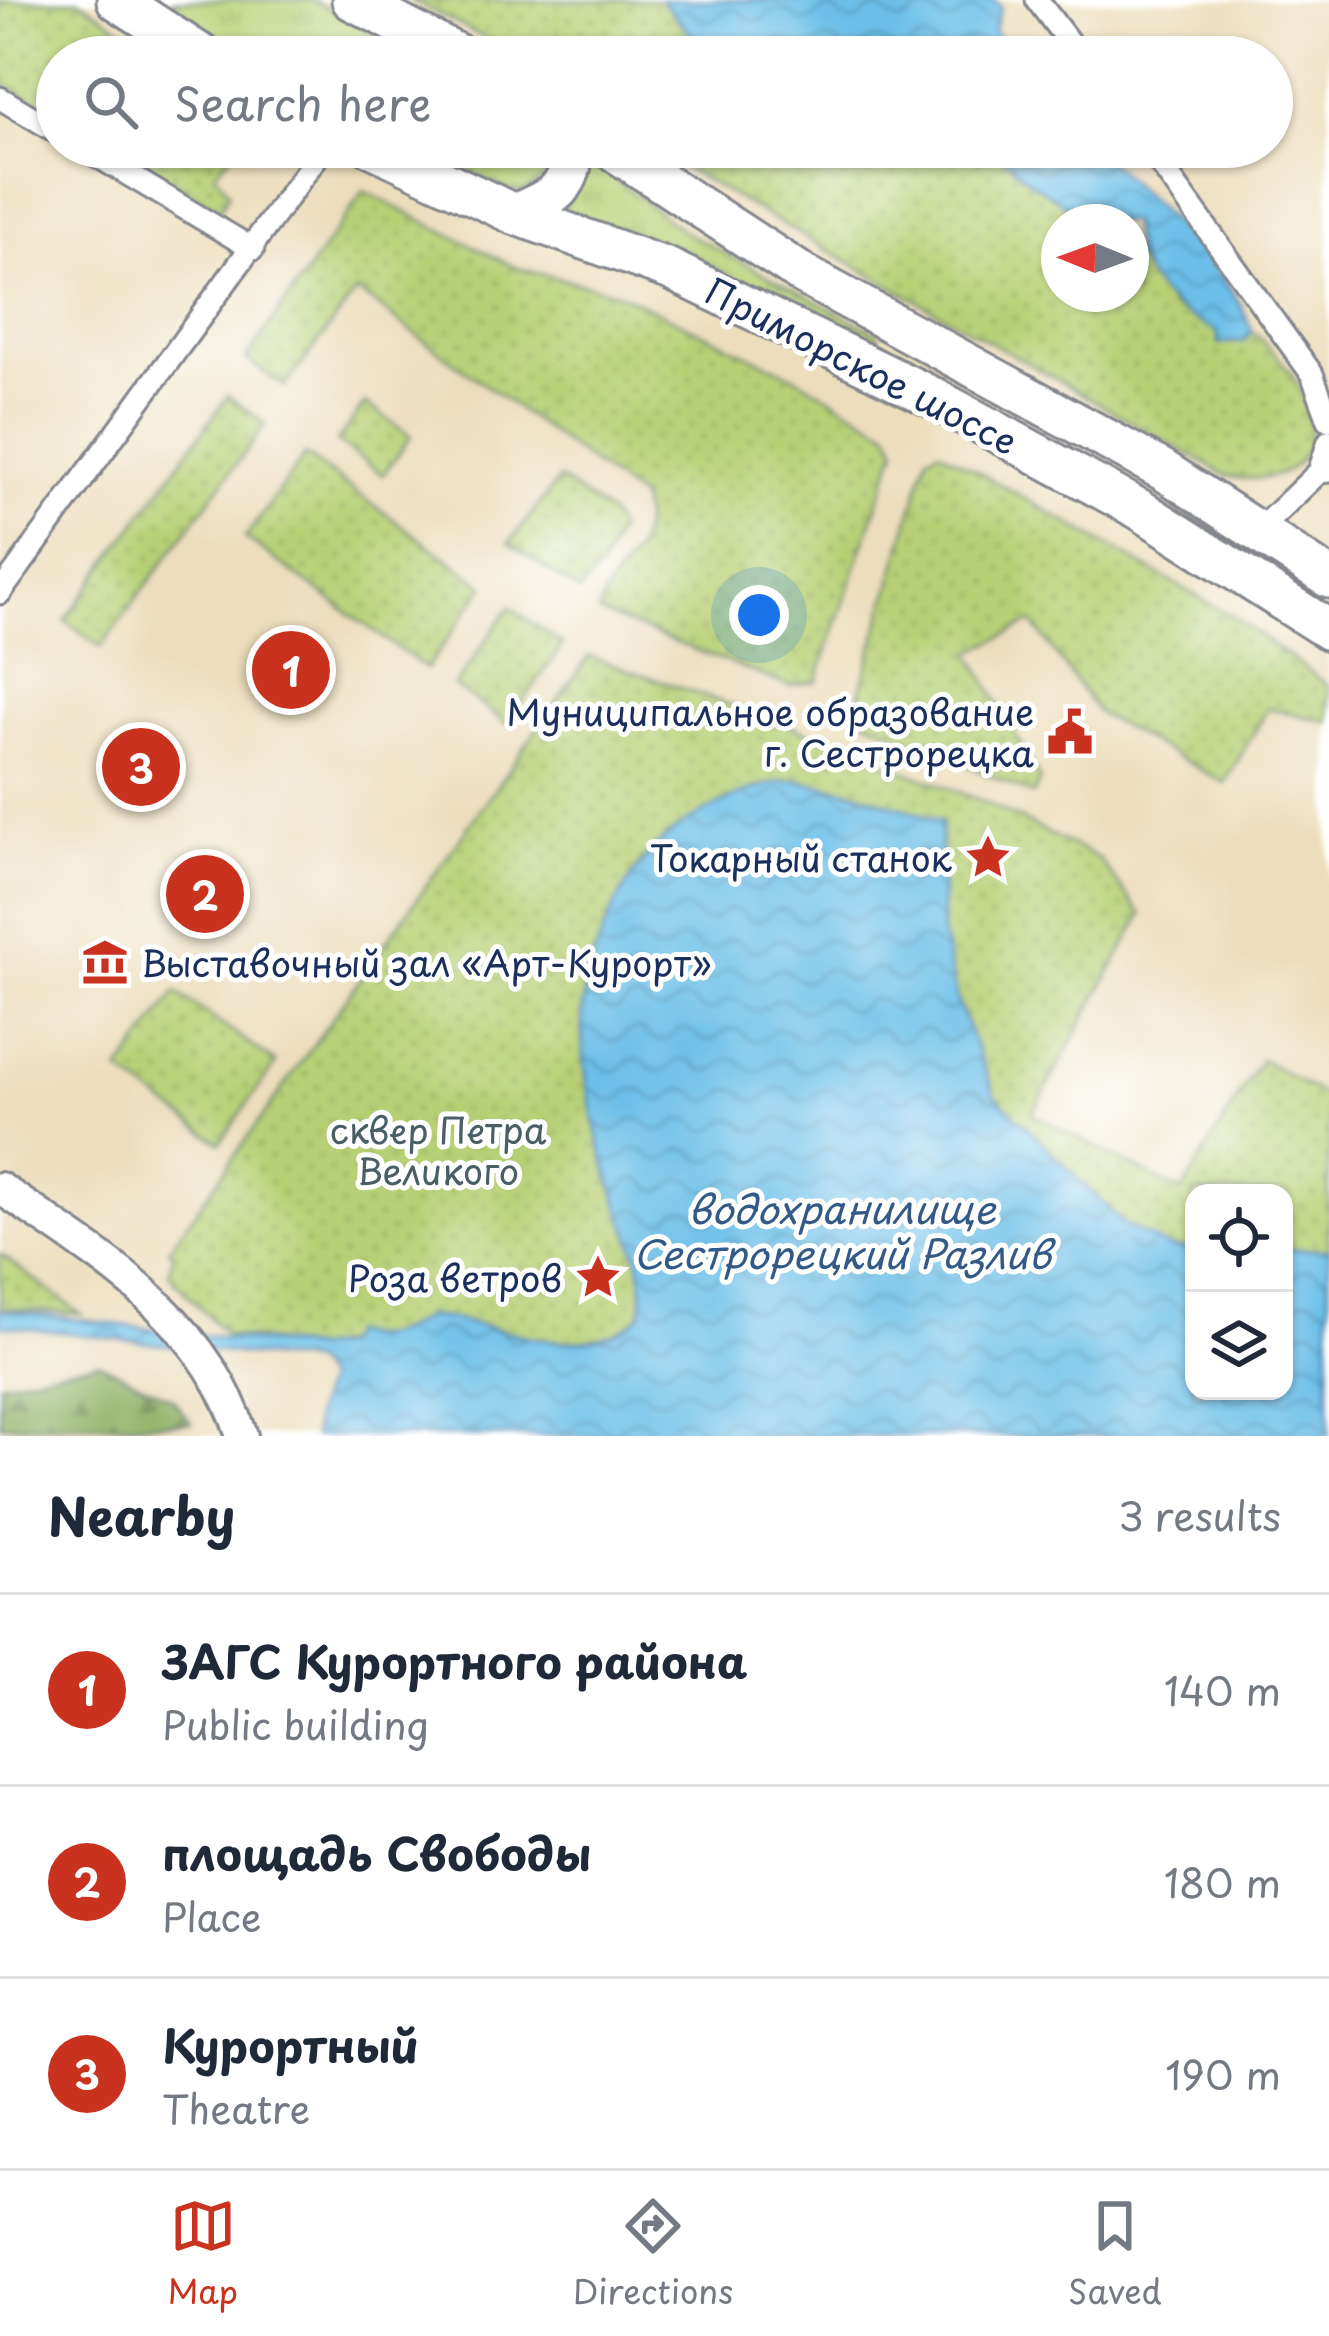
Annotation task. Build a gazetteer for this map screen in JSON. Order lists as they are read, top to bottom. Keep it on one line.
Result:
{"streets":{"highway":["Приморское шоссе"]},"water":["водохранилище Сестрорецкий Разлив"],"parks":["сквер Петра Великого"],"places":{"public building":["Муниципальное образование г. Сестрорецка"],"place":["Токарный станок","Роза ветров"],"museum":["Выставочный зал «Арт-Курорт»"]},"north":"left","page":{"search":"Search here","pins":["1","3","2"],"heading":["Nearby","3 results"],"list":[{"mark":"1","name":"ЗАГС Курортного района","note":"Public building","value":"140 m"},{"mark":"2","name":"площадь Свободы","note":"Place","value":"180 m"},{"mark":"3","name":"Курортный","note":"Theatre","value":"190 m"}],"nav":["Map","Directions","Saved"]}}
